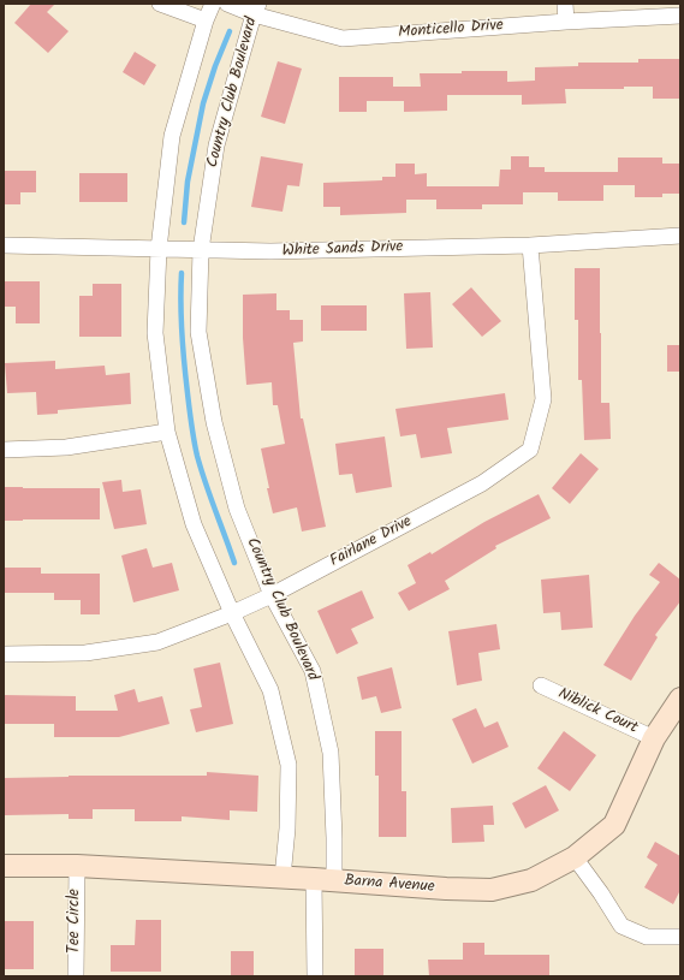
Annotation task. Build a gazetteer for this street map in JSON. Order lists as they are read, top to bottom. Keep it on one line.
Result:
{"streets":{"street":["Monticello Drive","Country Club Boulevard","White Sands Drive","Fairlane Drive","Niblick Court","Barna Avenue","Tee Circle"]},"crossings":[["Monticello Drive","Country Club Boulevard"],["Country Club Boulevard","White Sands Drive"],["Country Club Boulevard","Fairlane Drive"],["Country Club Boulevard","Barna Avenue"],["White Sands Drive","Fairlane Drive"],["Niblick Court","Barna Avenue"],["Barna Avenue","Tee Circle"]]}
